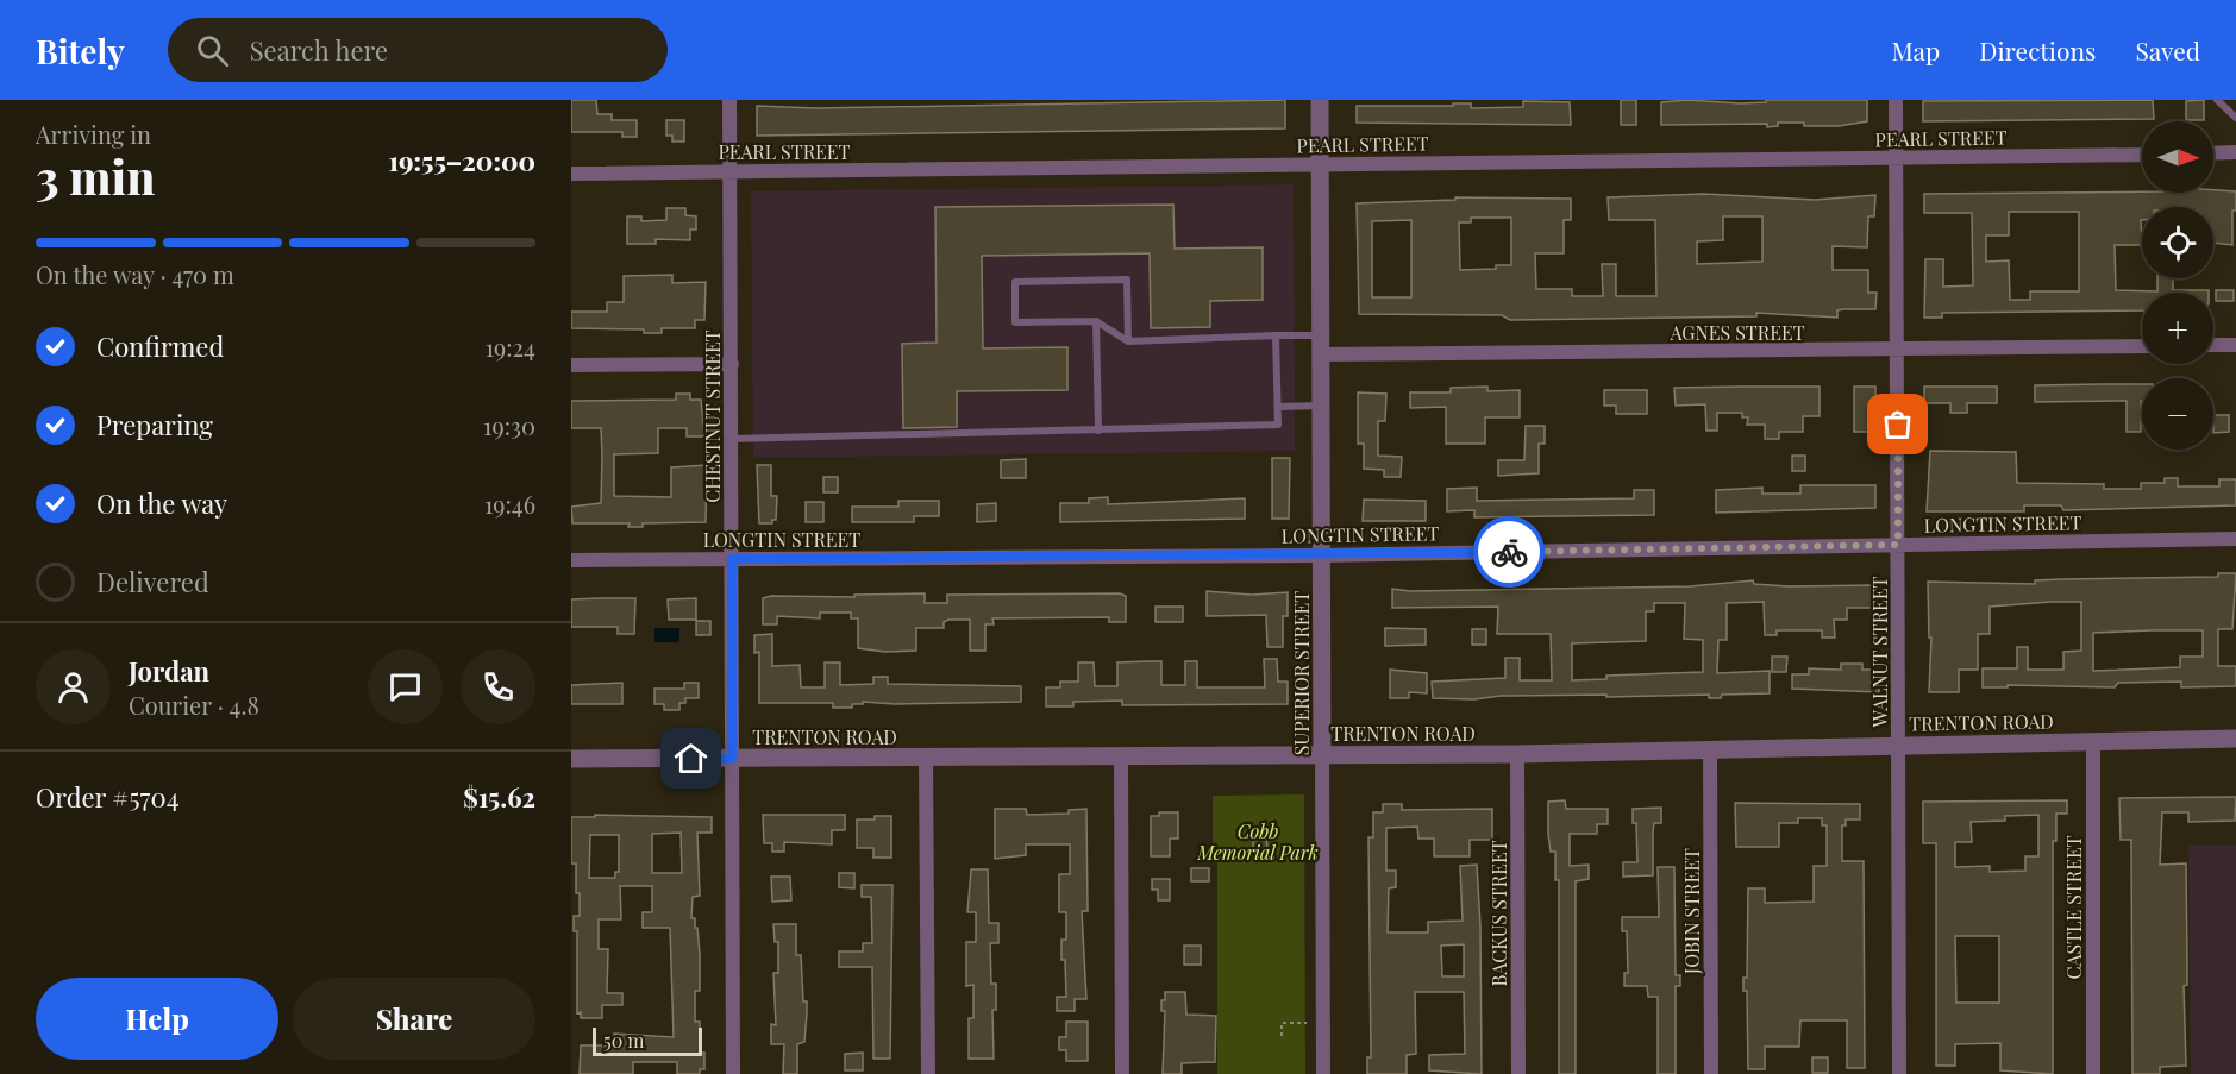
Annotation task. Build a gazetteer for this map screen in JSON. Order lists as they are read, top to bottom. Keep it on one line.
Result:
{"streets":{"street":["PEARL STREET","AGNES STREET","CHESTNUT STREET","LONGTIN STREET","WALNUT STREET","SUPERIOR STREET","TRENTON ROAD","CASTLE STREET","JOBIN STREET","BACKUS STREET"]},"crossings":[["PEARL STREET","CHESTNUT STREET"],["PEARL STREET","WALNUT STREET"],["PEARL STREET","SUPERIOR STREET"],["AGNES STREET","WALNUT STREET"],["AGNES STREET","SUPERIOR STREET"],["CHESTNUT STREET","LONGTIN STREET"],["CHESTNUT STREET","TRENTON ROAD"],["LONGTIN STREET","WALNUT STREET"],["LONGTIN STREET","SUPERIOR STREET"],["WALNUT STREET","TRENTON ROAD"],["SUPERIOR STREET","TRENTON ROAD"],["TRENTON ROAD","CASTLE STREET"],["TRENTON ROAD","JOBIN STREET"],["TRENTON ROAD","BACKUS STREET"]],"parks":["Cobb Memorial Park"],"scale_bar":"50 m","north":"right","page":{"header":"Bitely","search":"Search here","nav":["Map","Directions","Saved"],"heading":["3 min","Arriving in","19:55–20:00"],"panel":["Jordan","Courier · 4.8","Order #5704","$15.62"],"map_buttons":["+","−"],"bar":"On the way · 470 m","list":[["Confirmed","19:24"],["Preparing","19:30"],["On the way","19:46"],"Delivered"],"buttons":["Help","Share"],"scale":"50 m"}}
